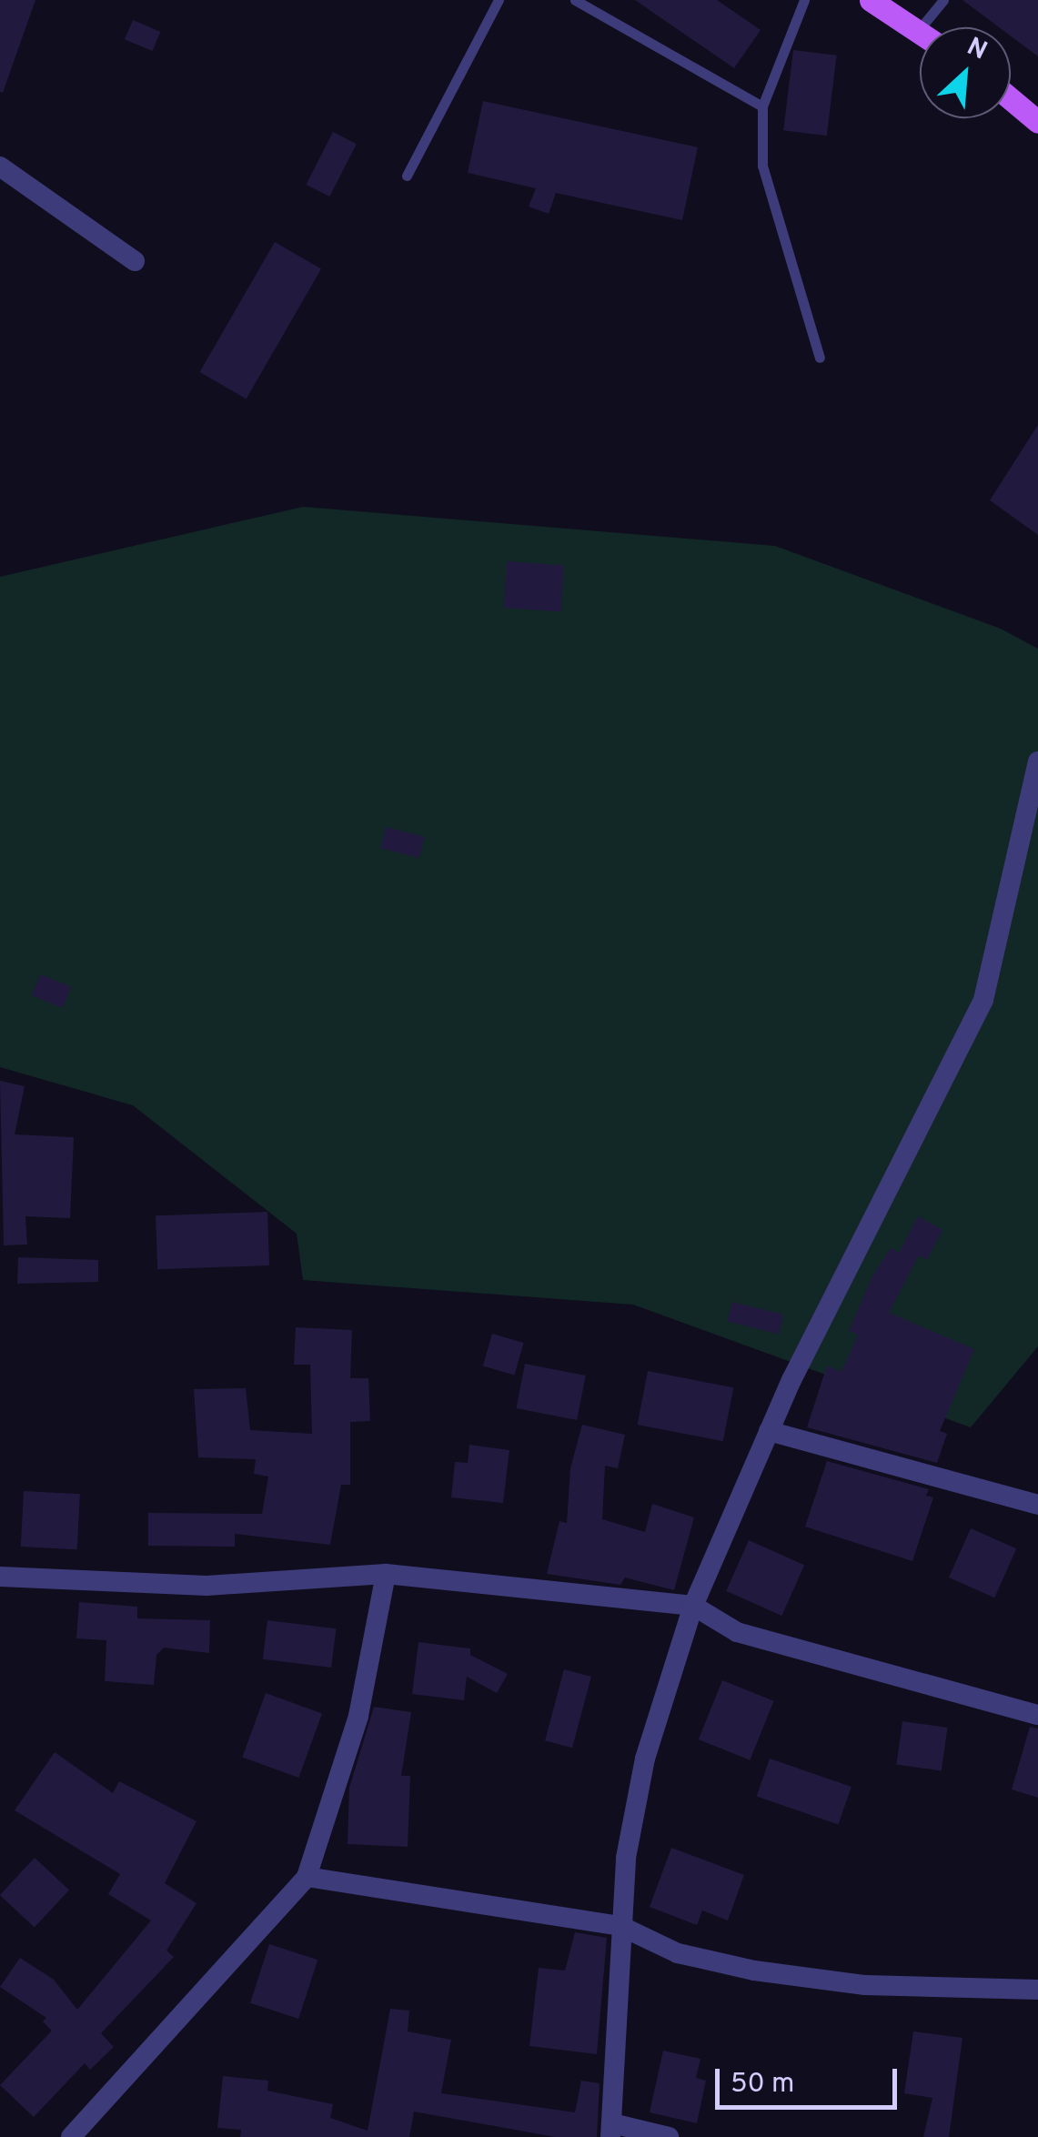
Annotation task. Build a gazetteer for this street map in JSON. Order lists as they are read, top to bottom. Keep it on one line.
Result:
{"scale_bar":"50 m","north":"top right"}
